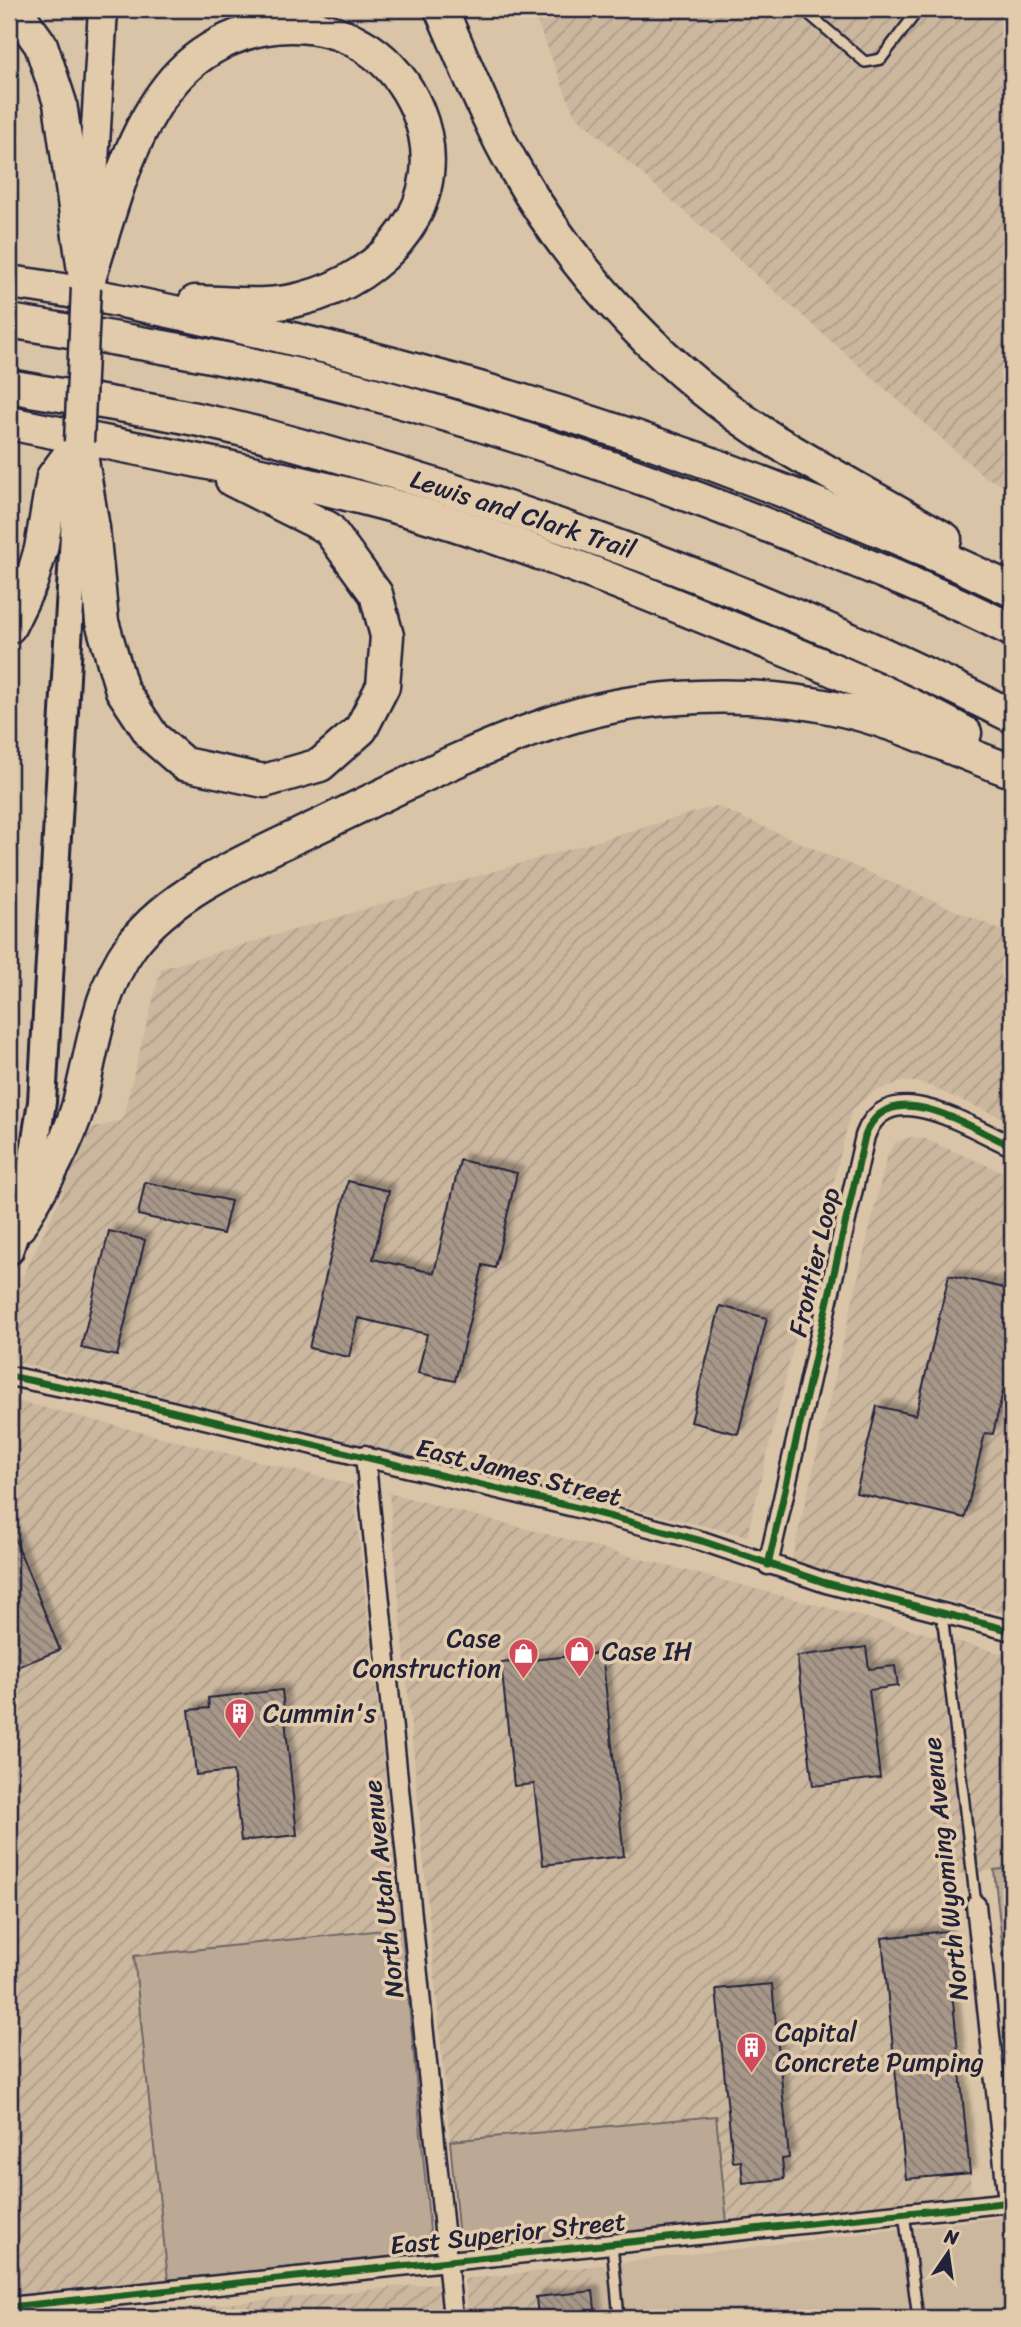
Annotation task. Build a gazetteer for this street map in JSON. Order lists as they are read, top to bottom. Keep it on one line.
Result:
{"streets":{"highway":["Lewis and Clark Trail"],"street":["Frontier Loop","East James Street","North Wyoming Avenue","North Utah Avenue","East Superior Street"]},"crossings":[["Frontier Loop","East James Street"],["East James Street","North Wyoming Avenue"],["East James Street","North Utah Avenue"],["North Wyoming Avenue","East Superior Street"],["North Utah Avenue","East Superior Street"]],"places":{"shop":["Case IH","Case Construction"],"building":["Cummin's","Capital Concrete Pumping"]},"north":"top"}
